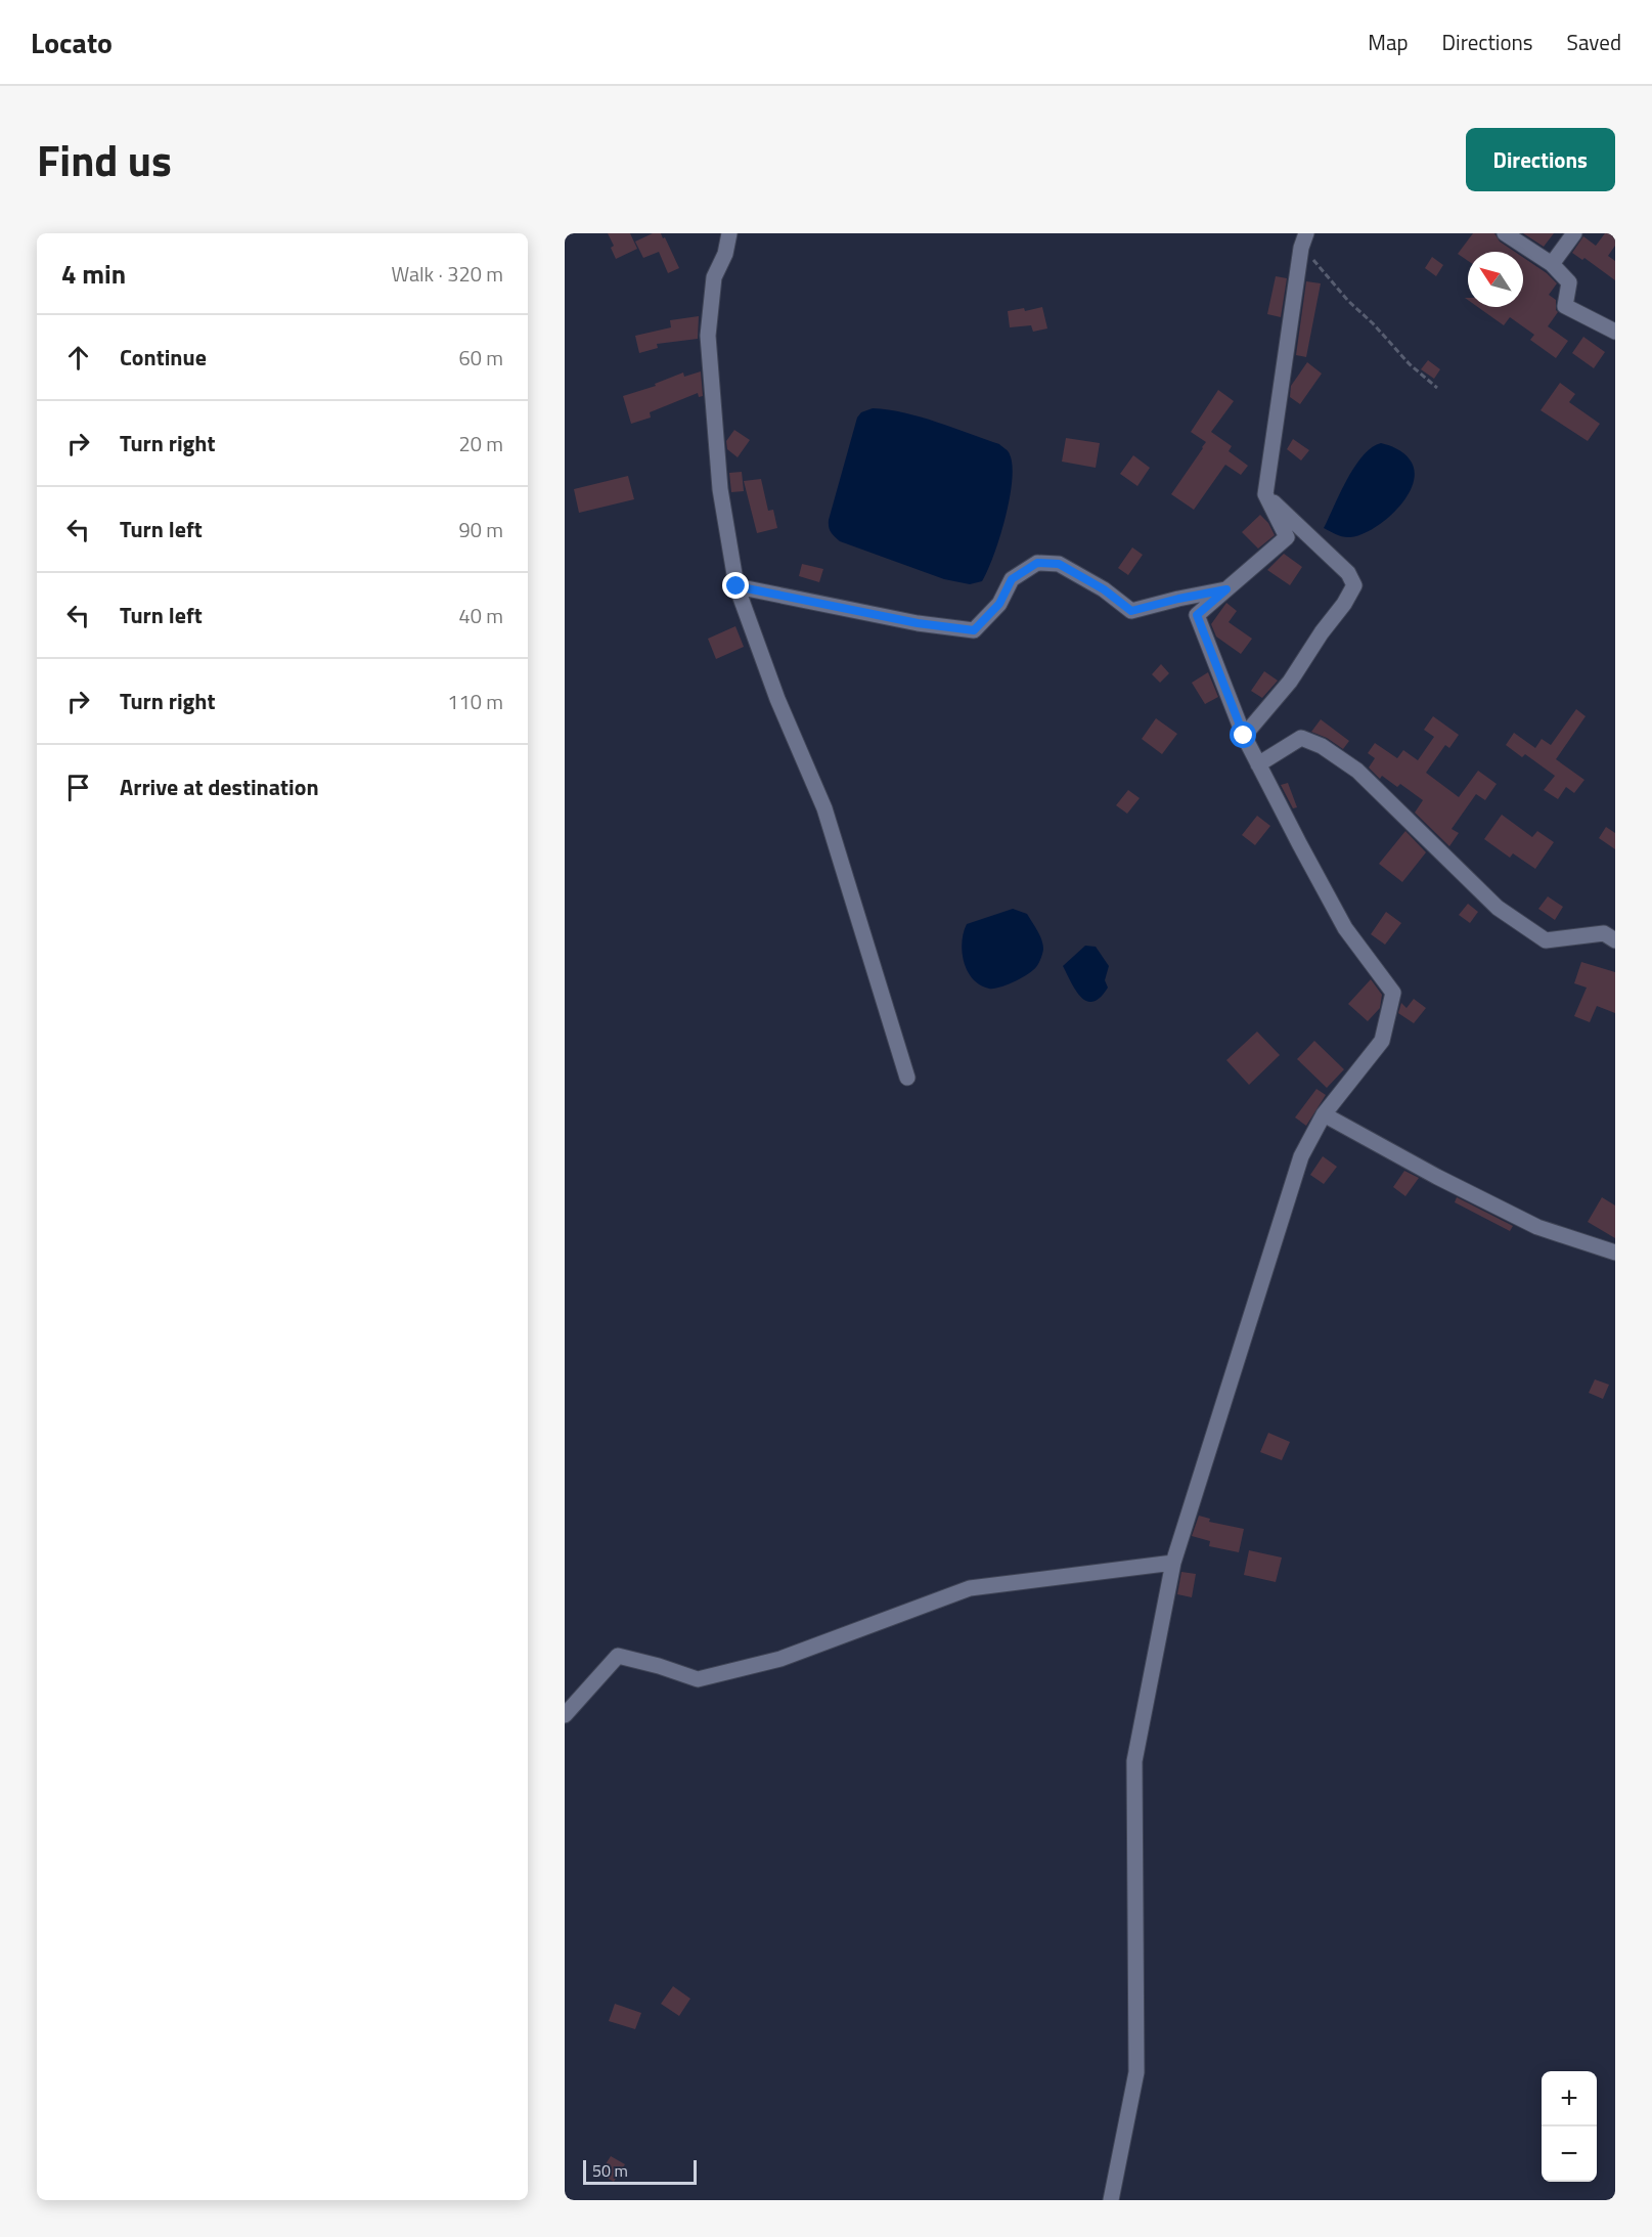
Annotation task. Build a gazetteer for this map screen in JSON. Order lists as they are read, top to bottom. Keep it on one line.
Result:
{"scale_bar":"50 m","north":"top left","page":{"header":"Locato","nav":["Map","Directions","Saved"],"title":"Find us","buttons":"Directions","heading":["4 min","Walk · 320 m"],"list":[["Continue","60 m"],["Turn right","20 m"],["Turn left","90 m"],["Turn left","40 m"],["Turn right","110 m"],"Arrive at destination"],"map_buttons":["+","−"],"scale":"50 m"}}
